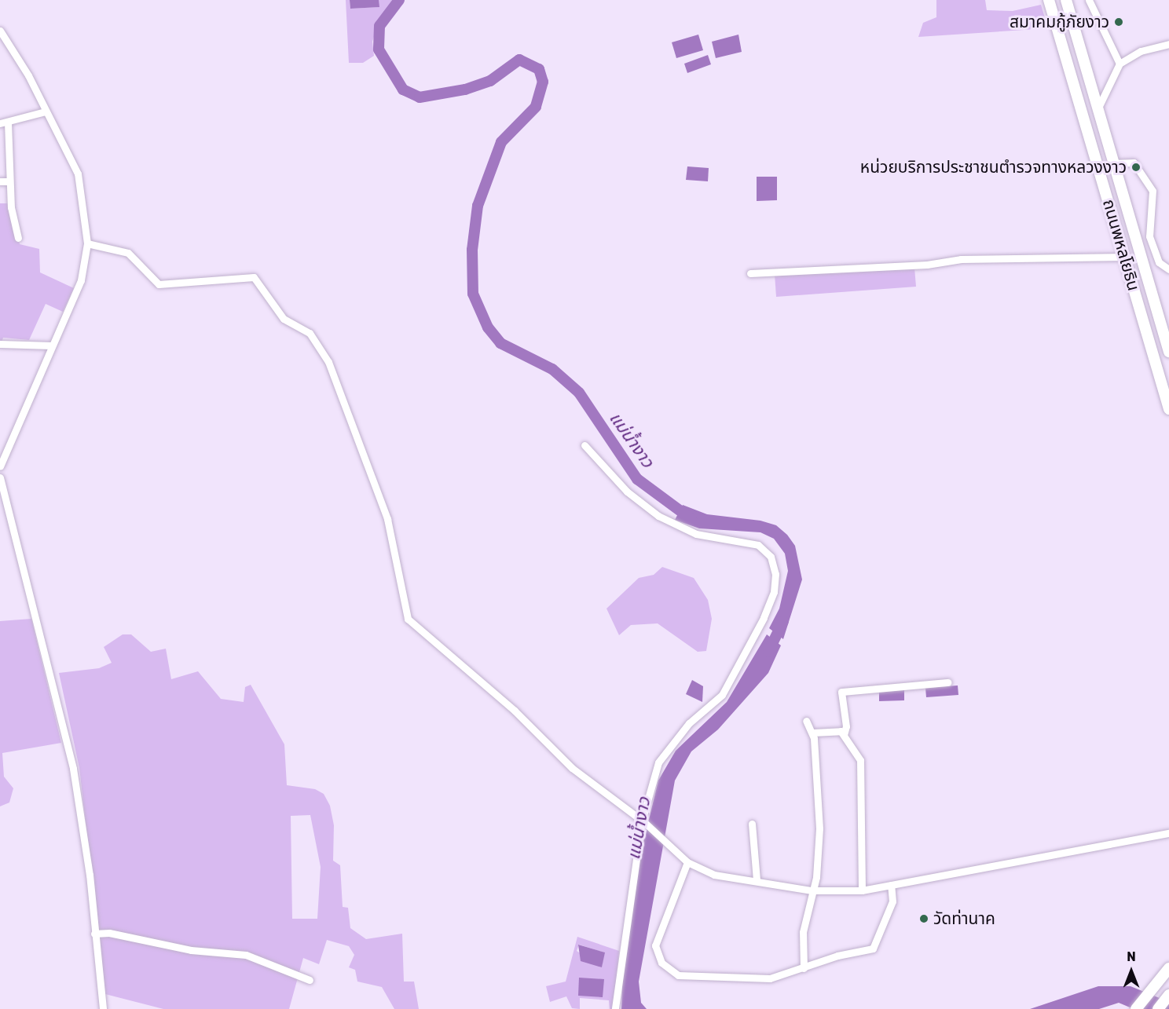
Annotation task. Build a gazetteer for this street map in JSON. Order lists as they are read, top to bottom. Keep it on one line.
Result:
{"streets":{"highway":["ถนนพหลโยธิน"]},"water":["แม่น้ำงาว"],"places":["สมาคมกู้ภัยงาว","หน่วยบริการประชาชนตำรวจทางหลวงงาว","วัดท่านาค"],"north":"top"}
